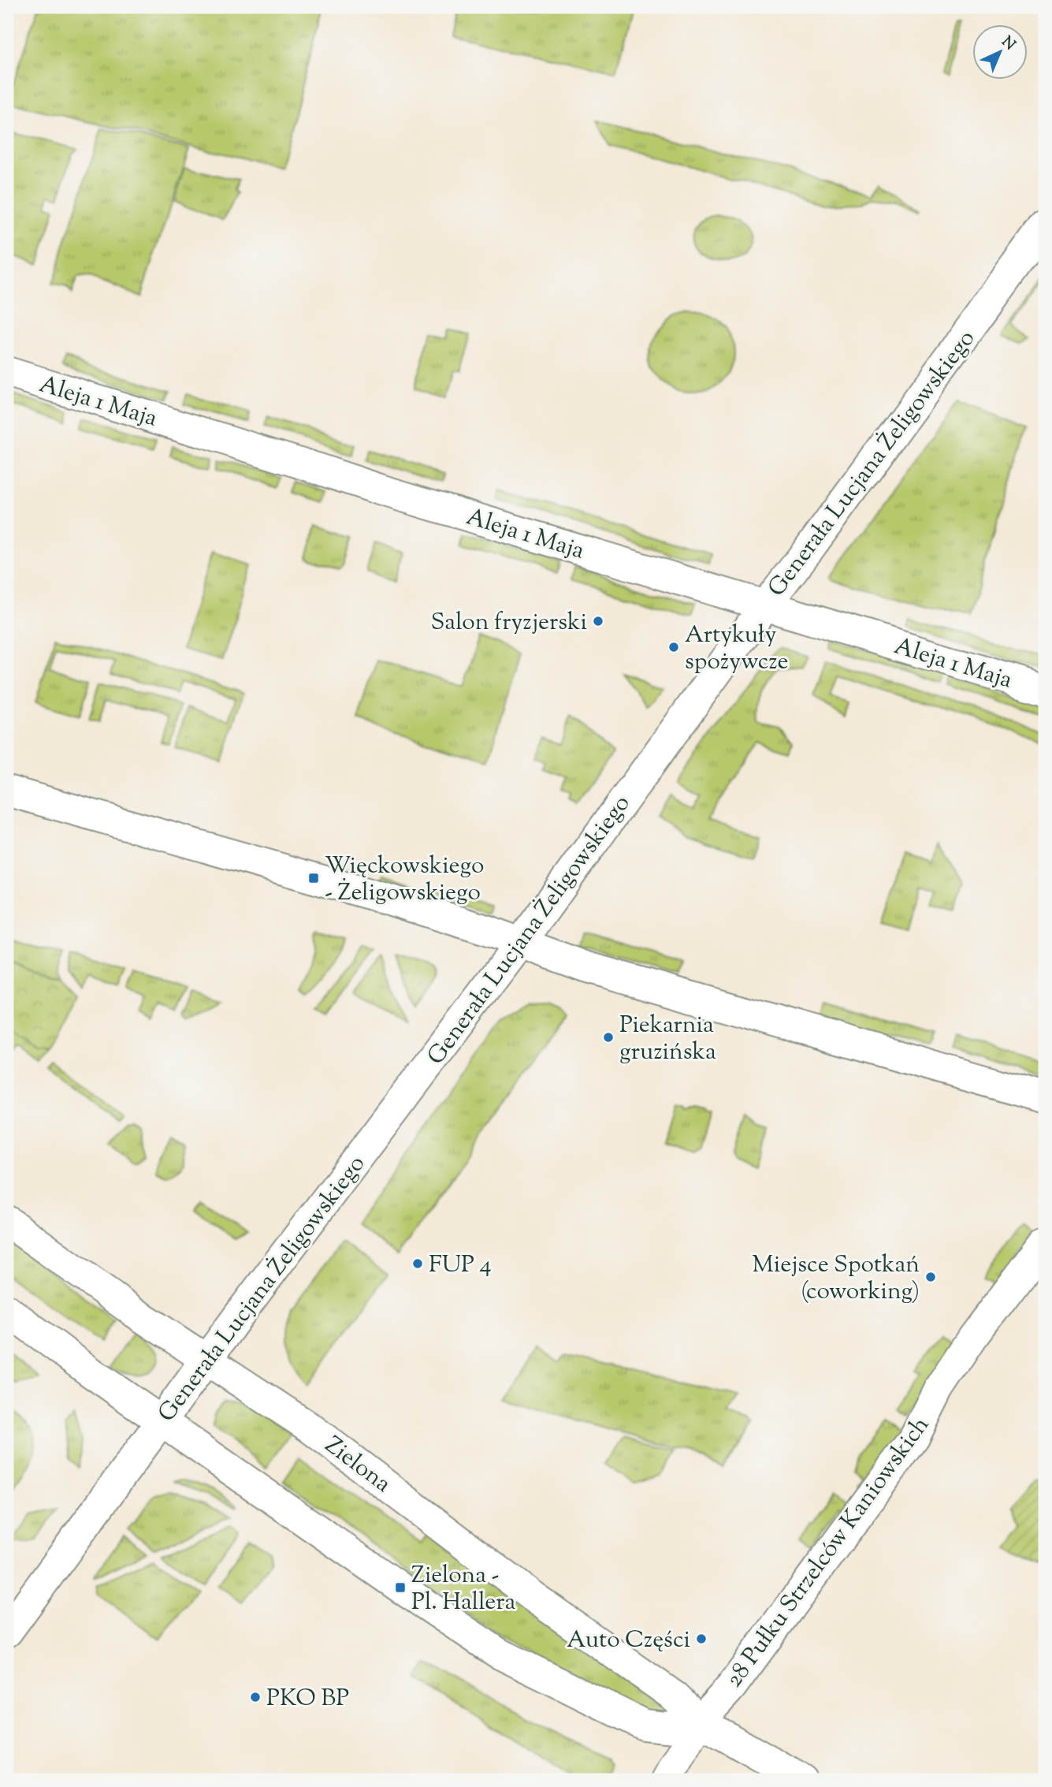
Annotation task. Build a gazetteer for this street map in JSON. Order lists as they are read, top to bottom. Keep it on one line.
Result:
{"streets":{"street":["Aleja 1 Maja","Generała Lucjana Żeligowskiego","Zielona","28 Pułku Strzelców Kaniowskich"]},"crossings":[["Aleja 1 Maja","Generała Lucjana Żeligowskiego"],["Generała Lucjana Żeligowskiego","Zielona"],["Zielona","28 Pułku Strzelców Kaniowskich"]],"places":{"other":["Salon fryzjerski","Artykuły spożywcze","Piekarnia gruzińska","FUP 4","Miejsce Spotkań (coworking)","Auto Części","PKO BP"],"transit":["Więckowskiego - Żeligowskiego","Zielona - Pl. Hallera"]},"north":"top right"}
